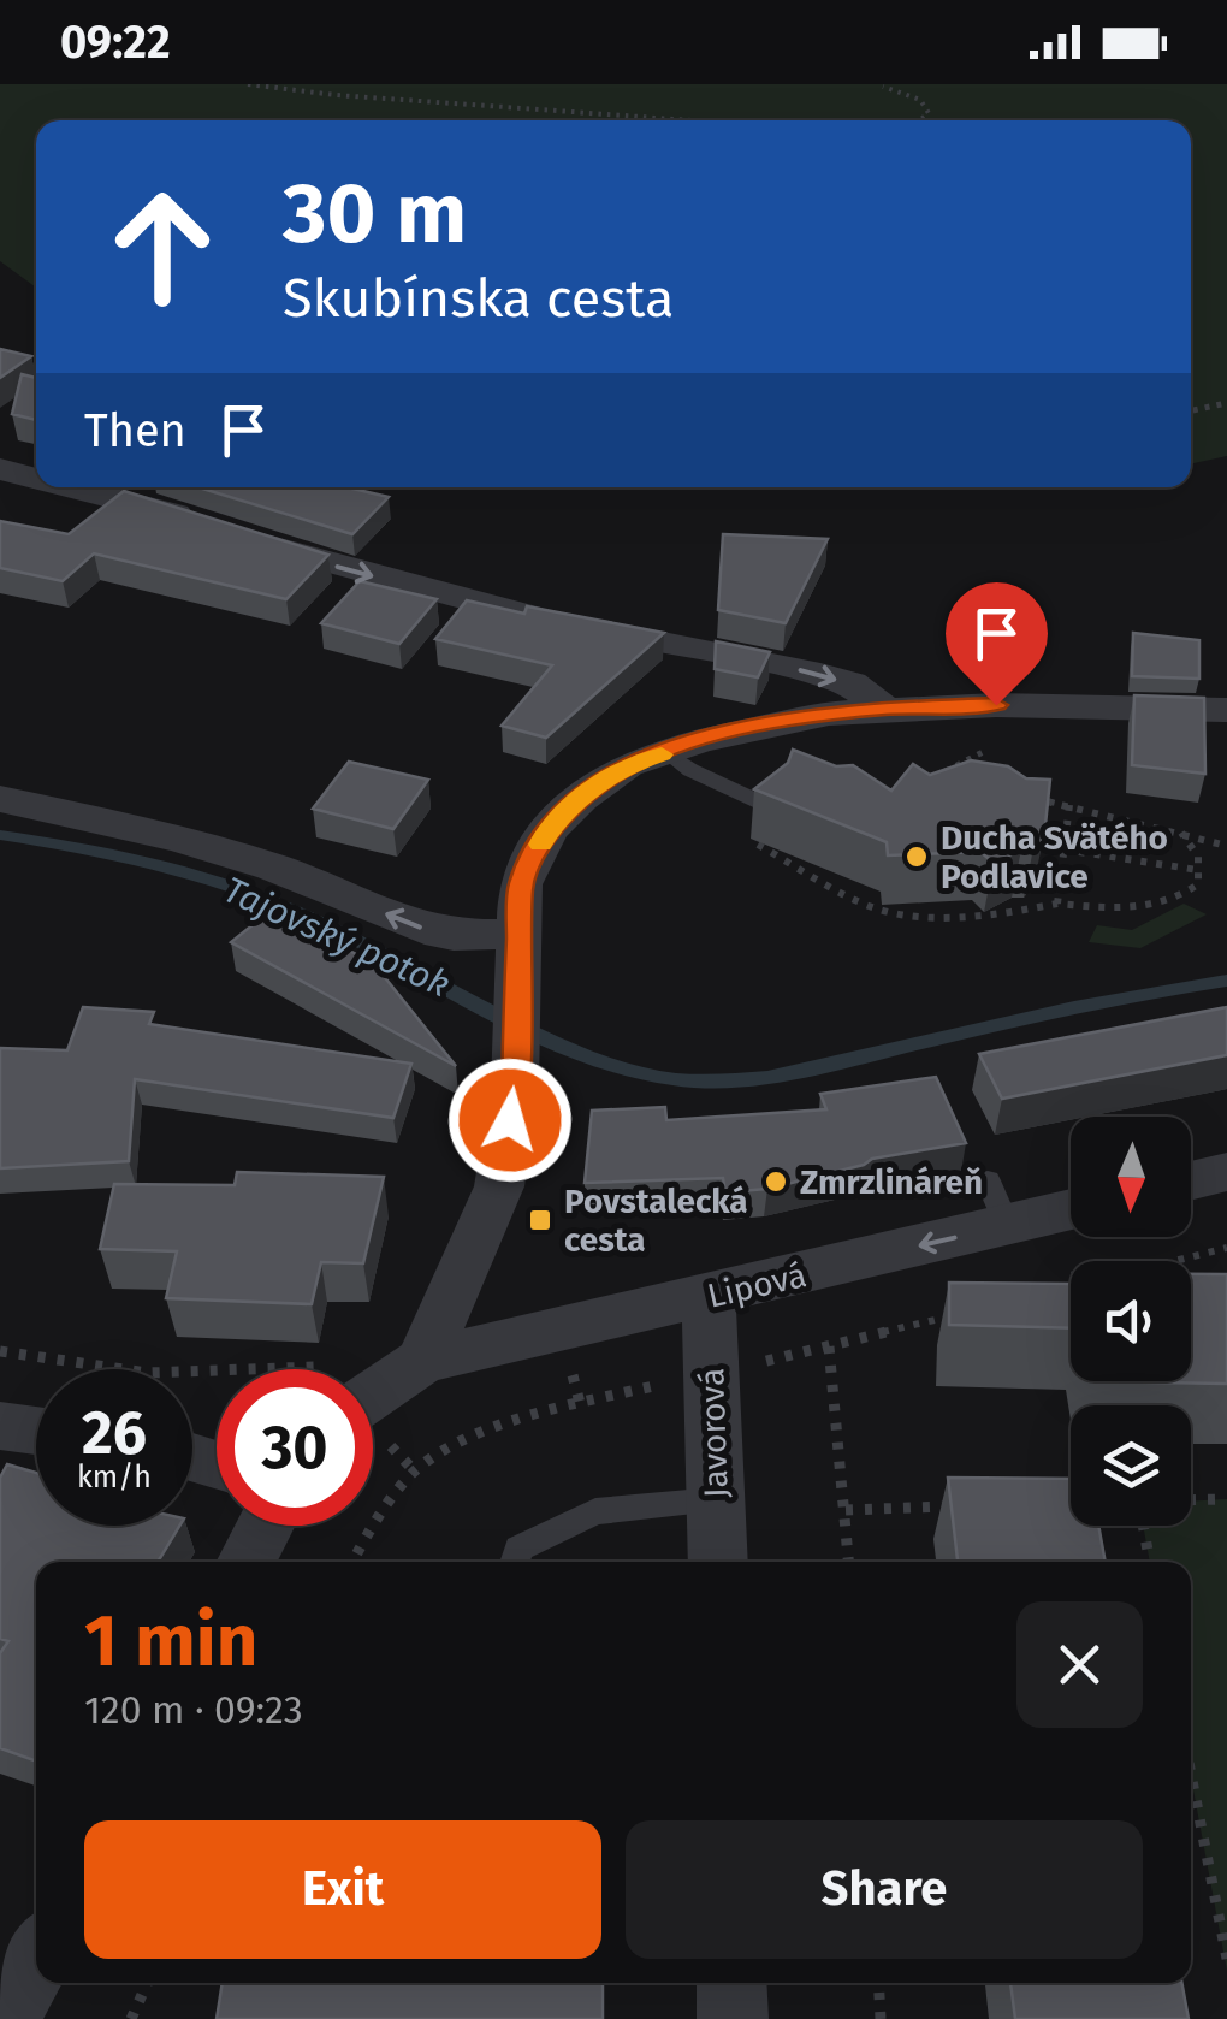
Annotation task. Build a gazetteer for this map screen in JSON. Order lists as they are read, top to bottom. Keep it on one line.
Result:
{"streets":{"street":["Lipová","Javorová"]},"crossings":[["Lipová","Javorová"]],"one_way":["Lipová"],"water":["Tajovský potok"],"places":{"other":["Ducha Svätého Podlavice","Zmrzlináreň"],"transit":["Povstalecká cesta"]},"north":"bottom","page":{"status":"09:22","turn":["30 m","Skubínska cesta"],"then":"Then","speed":"26 km/h","limit":"30","heading":["1 min","120 m · 09:23"],"buttons":["Exit","Share"]}}
